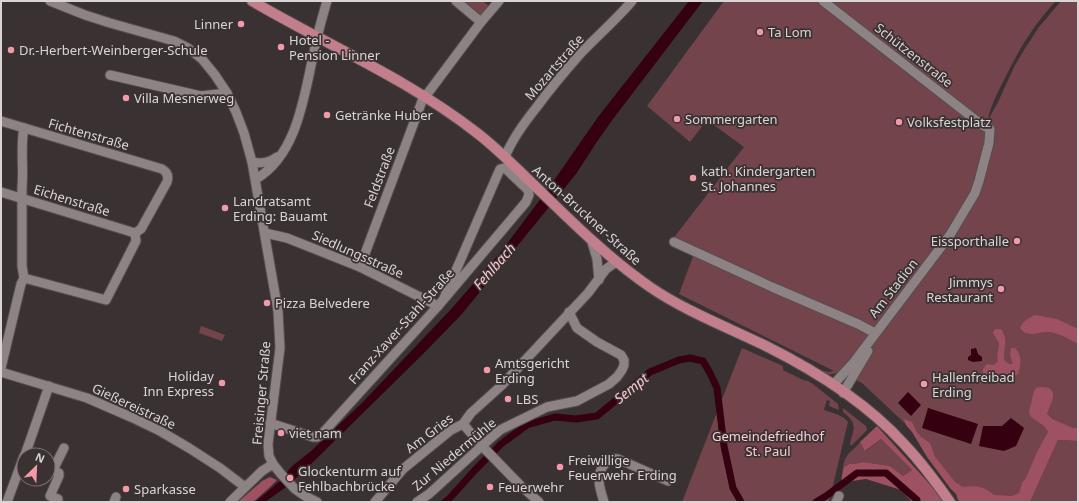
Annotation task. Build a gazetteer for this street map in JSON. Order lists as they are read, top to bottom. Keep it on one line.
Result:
{"streets":{"main road":["Anton-Bruckner-Straße"],"street":["Schützenstraße","Mozartstraße","Fichtenstraße","Feldstraße","Eichenstraße","Siedlungsstraße","Am Stadion","Franz-Xaver-Stahl-Straße","Freisinger Straße","Gießereistraße","Am Gries","Zur Niedermühle"]},"crossings":[["Schützenstraße","Am Stadion"],["Mozartstraße","Anton-Bruckner-Straße"],["Fichtenstraße","Eichenstraße"],["Feldstraße","Anton-Bruckner-Straße"],["Feldstraße","Siedlungsstraße"],["Anton-Bruckner-Straße","Am Stadion"],["Anton-Bruckner-Straße","Franz-Xaver-Stahl-Straße"],["Anton-Bruckner-Straße","Am Gries"],["Siedlungsstraße","Franz-Xaver-Stahl-Straße"],["Siedlungsstraße","Freisinger Straße"],["Franz-Xaver-Stahl-Straße","Freisinger Straße"],["Am Gries","Zur Niedermühle"]],"water":["Fehlbach","Sempt"],"parks":["Gemeindefriedhof St. Paul"],"places":["Linner","Ta Lom","Hotel - Pension Linner","Dr.-Herbert-Weinberger-Schule","Villa Mesnerweg","Getränke Huber","Sommergarten","Volksfestplatz","kath. Kindergarten St. Johannes","Landratsamt Erding: Bauamt","Eissporthalle","Jimmys Restaurant","Pizza Belvedere","Amtsgericht Erding","Holiday Inn Express","Hallenfreibad Erding","LBS","viet nam","Freiwillige Feuerwehr Erding","Glockenturm auf Fehlbachbrücke","Feuerwehr","Sparkasse"],"north":"top right"}
